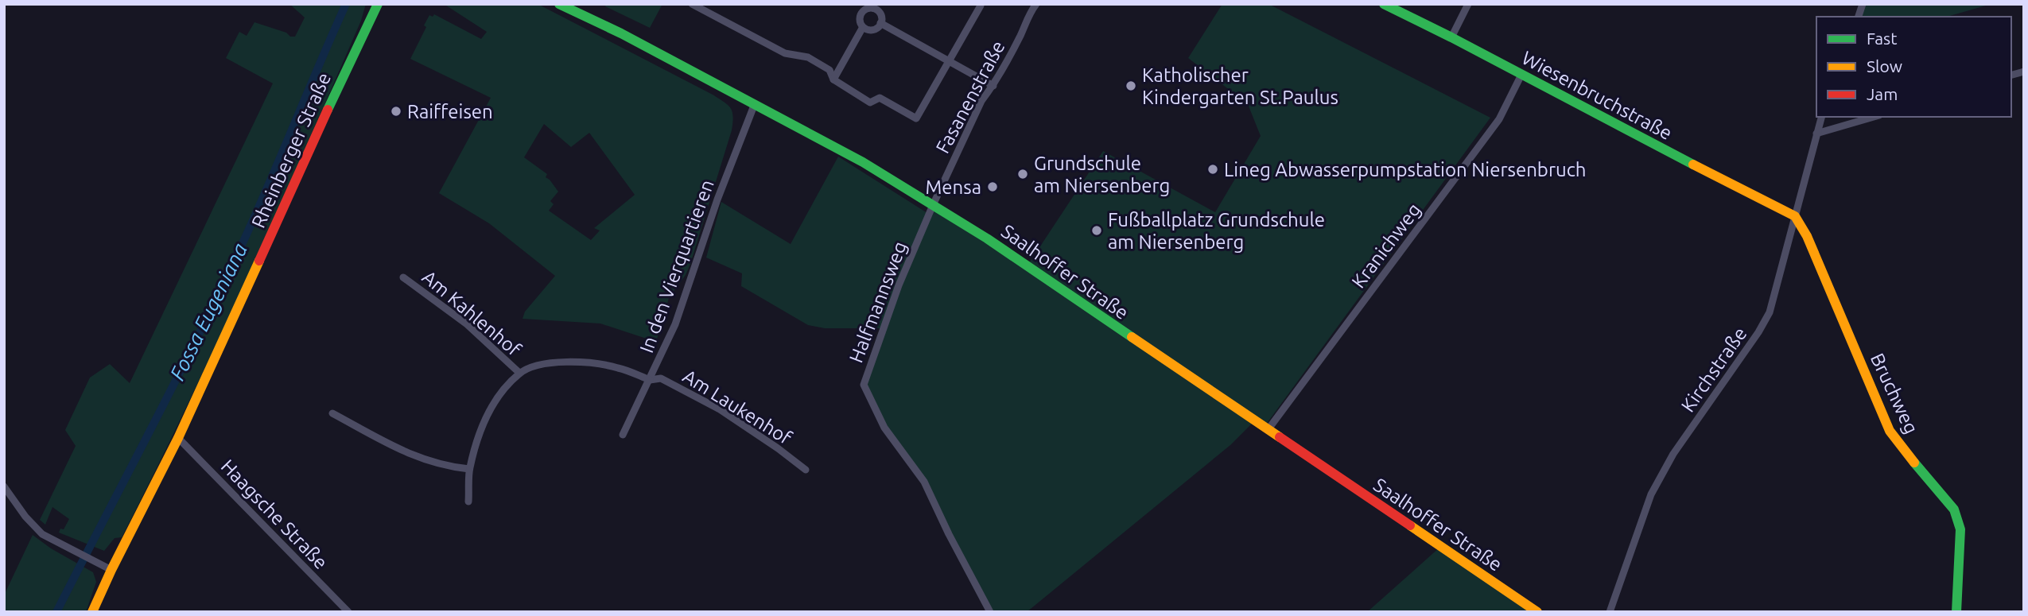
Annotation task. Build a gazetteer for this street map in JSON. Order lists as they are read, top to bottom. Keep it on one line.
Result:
{"streets":{"main road":["Wiesenbruchstraße","Rheinberger Straße","Saalhoffer Straße","Bruchweg"],"street":["Fasanenstraße","Kranichweg","In den Vierquartieren","Halfmannsweg","Am Kahlenhof","Kirchstraße","Am Laukenhof","Haagsche Straße"]},"crossings":[["Wiesenbruchstraße","Kranichweg"],["Wiesenbruchstraße","Kirchstraße"],["Wiesenbruchstraße","Bruchweg"],["Fasanenstraße","Saalhoffer Straße"],["Fasanenstraße","Halfmannsweg"],["Rheinberger Straße","Haagsche Straße"],["Kranichweg","Saalhoffer Straße"],["In den Vierquartieren","Saalhoffer Straße"],["In den Vierquartieren","Am Laukenhof"],["Saalhoffer Straße","Halfmannsweg"],["Am Kahlenhof","Am Laukenhof"],["Kirchstraße","Bruchweg"]],"water":["Fossa Eugeniana"],"places":["Katholischer Kindergarten St.Paulus","Raiffeisen","Lineg Abwasserpumpstation Niersenbruch","Grundschule am Niersenberg","Mensa","Fußballplatz Grundschule am Niersenberg"],"legend":["Fast","Slow","Jam"]}
